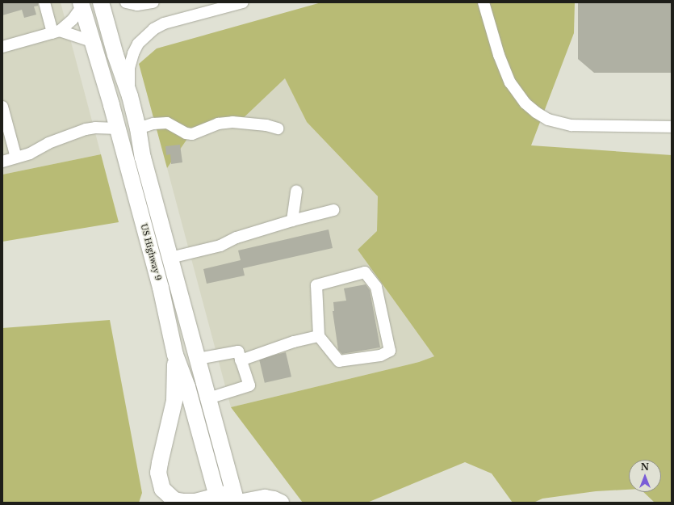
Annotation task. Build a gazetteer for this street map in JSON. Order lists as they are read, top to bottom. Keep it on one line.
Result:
{"streets":{"highway":["US Highway 9"]},"north":"top"}
